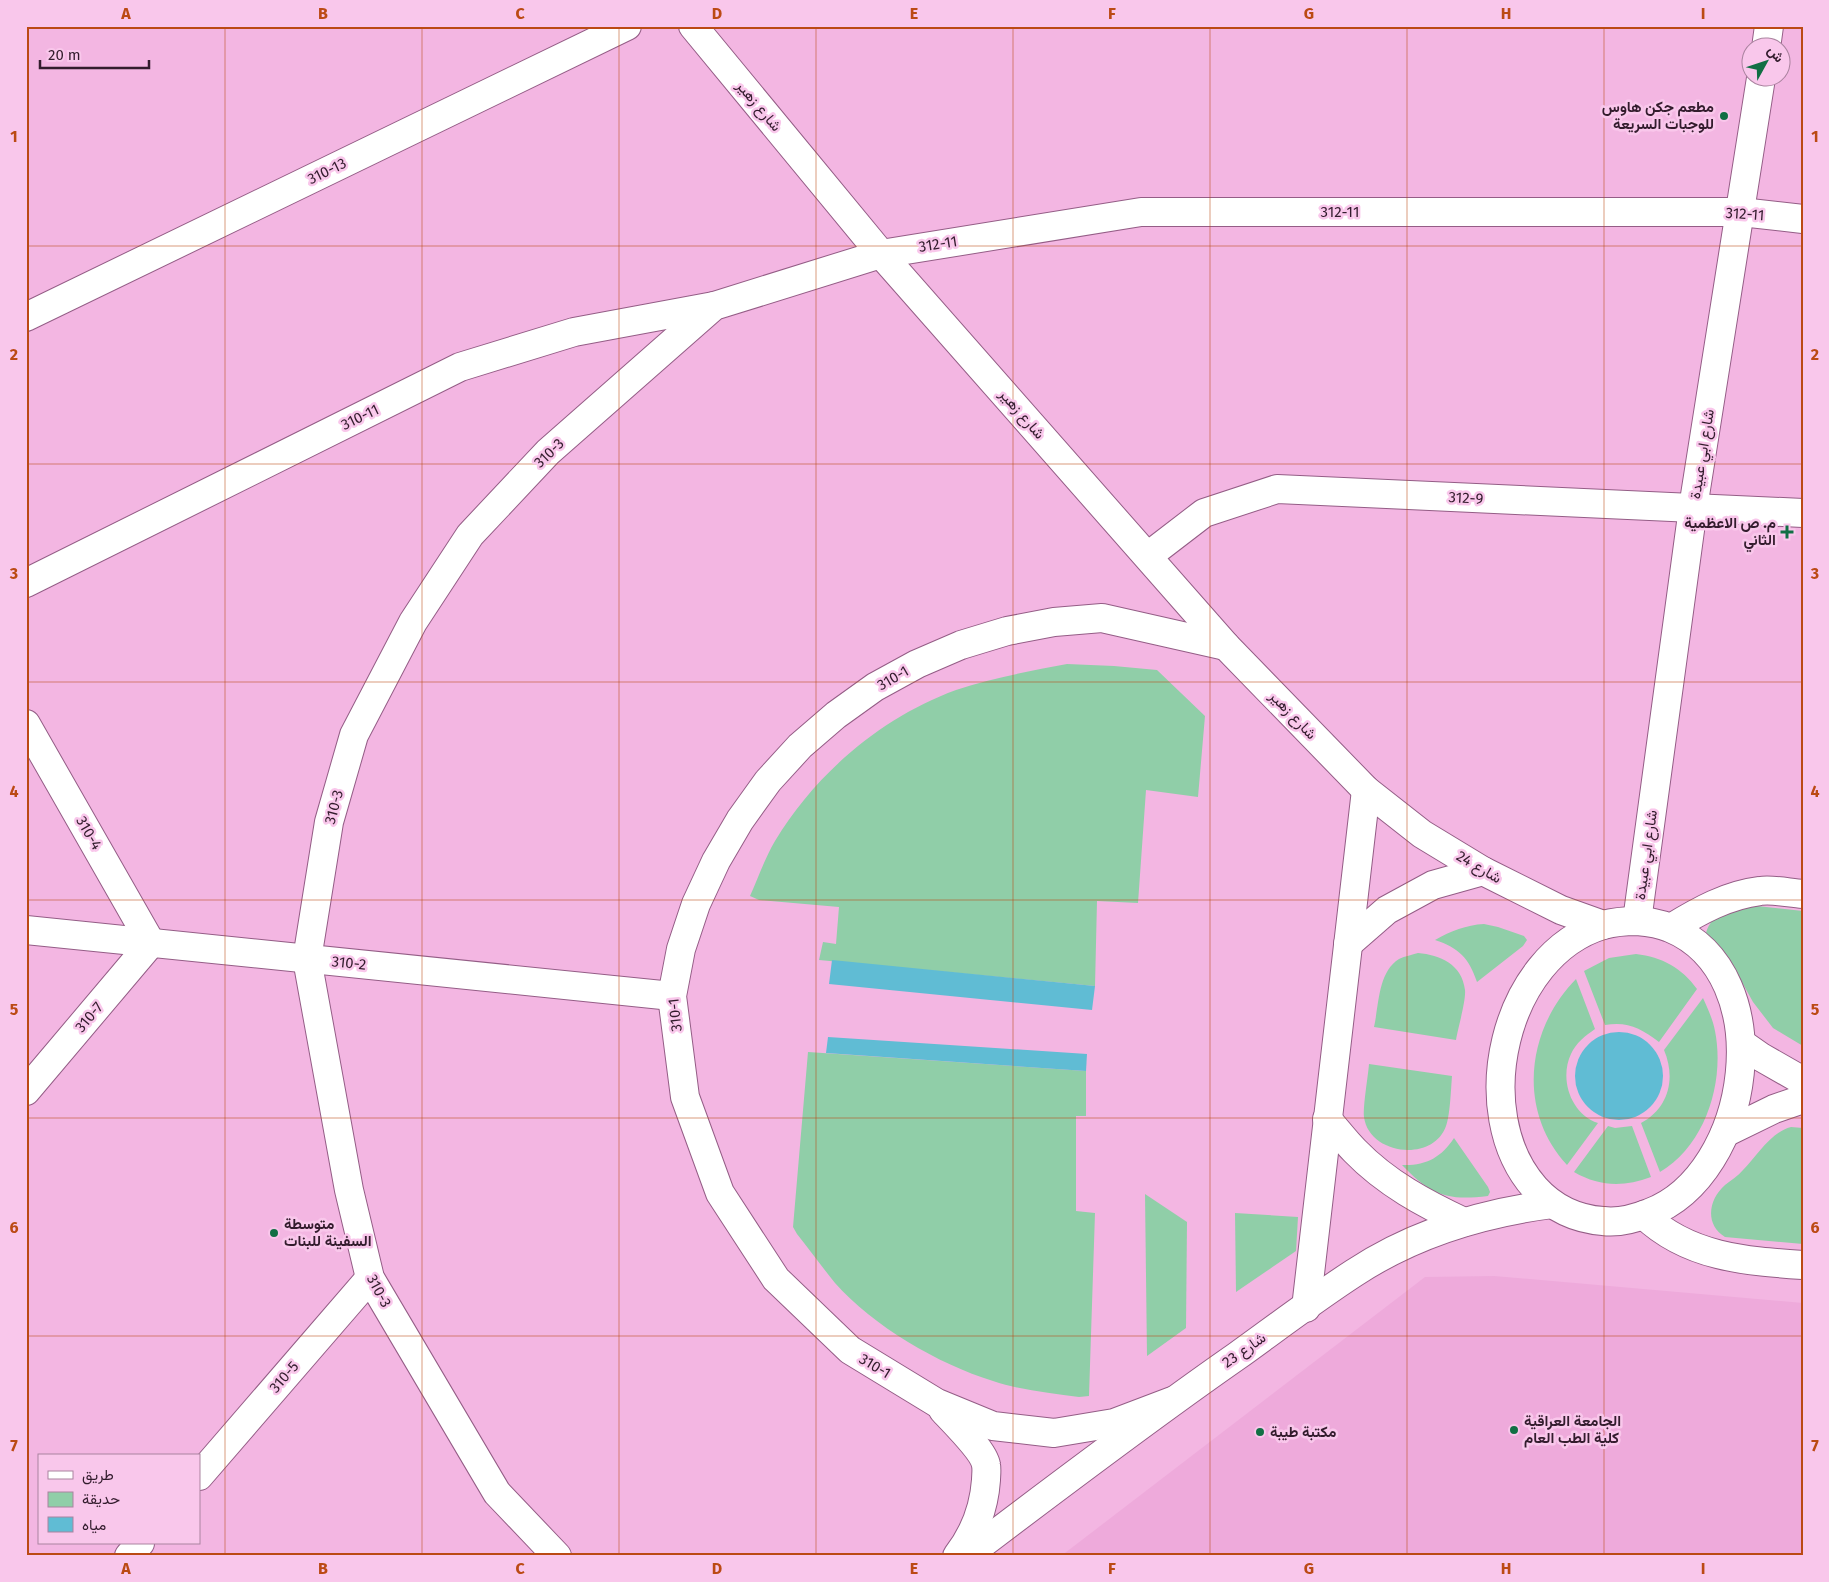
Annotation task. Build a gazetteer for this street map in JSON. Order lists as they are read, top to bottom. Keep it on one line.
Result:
{"streets":{"street":["شارع زهير","310-13","312-11","310-11","310-3","شارع ابي عبيدة","312-9","310-1","310-4","شارع 24","310-2","310-7","شارع 23","310-5"]},"crossings":[["شارع زهير","312-11"],["شارع زهير","310-3"],["شارع زهير","312-9"],["شارع زهير","310-1"],["شارع زهير","شارع 24"],["312-11","310-3"],["312-11","شارع ابي عبيدة"],["310-11","310-3"],["310-3","310-2"],["310-3","310-5"],["شارع ابي عبيدة","312-9"],["310-1","310-2"],["310-1","شارع 23"],["310-4","310-2"],["310-4","310-7"],["310-2","310-7"]],"places":{"other":["مطعم جكن هاوس للوجبات السريعة","متوسطة السفينة للبنات","الجامعة العراقية كلية الطب العام","مكتبة طيبة"],"health":["م. ص الاعظمية الثاني"]},"legend":["طريق","حديقة","مياه"],"scale_bar":"20 m","north":"top right","grid":{"columns":["A","B","C","D","E","F","G","H","I"],"rows":["1","2","3","4","5","6","7"]}}
